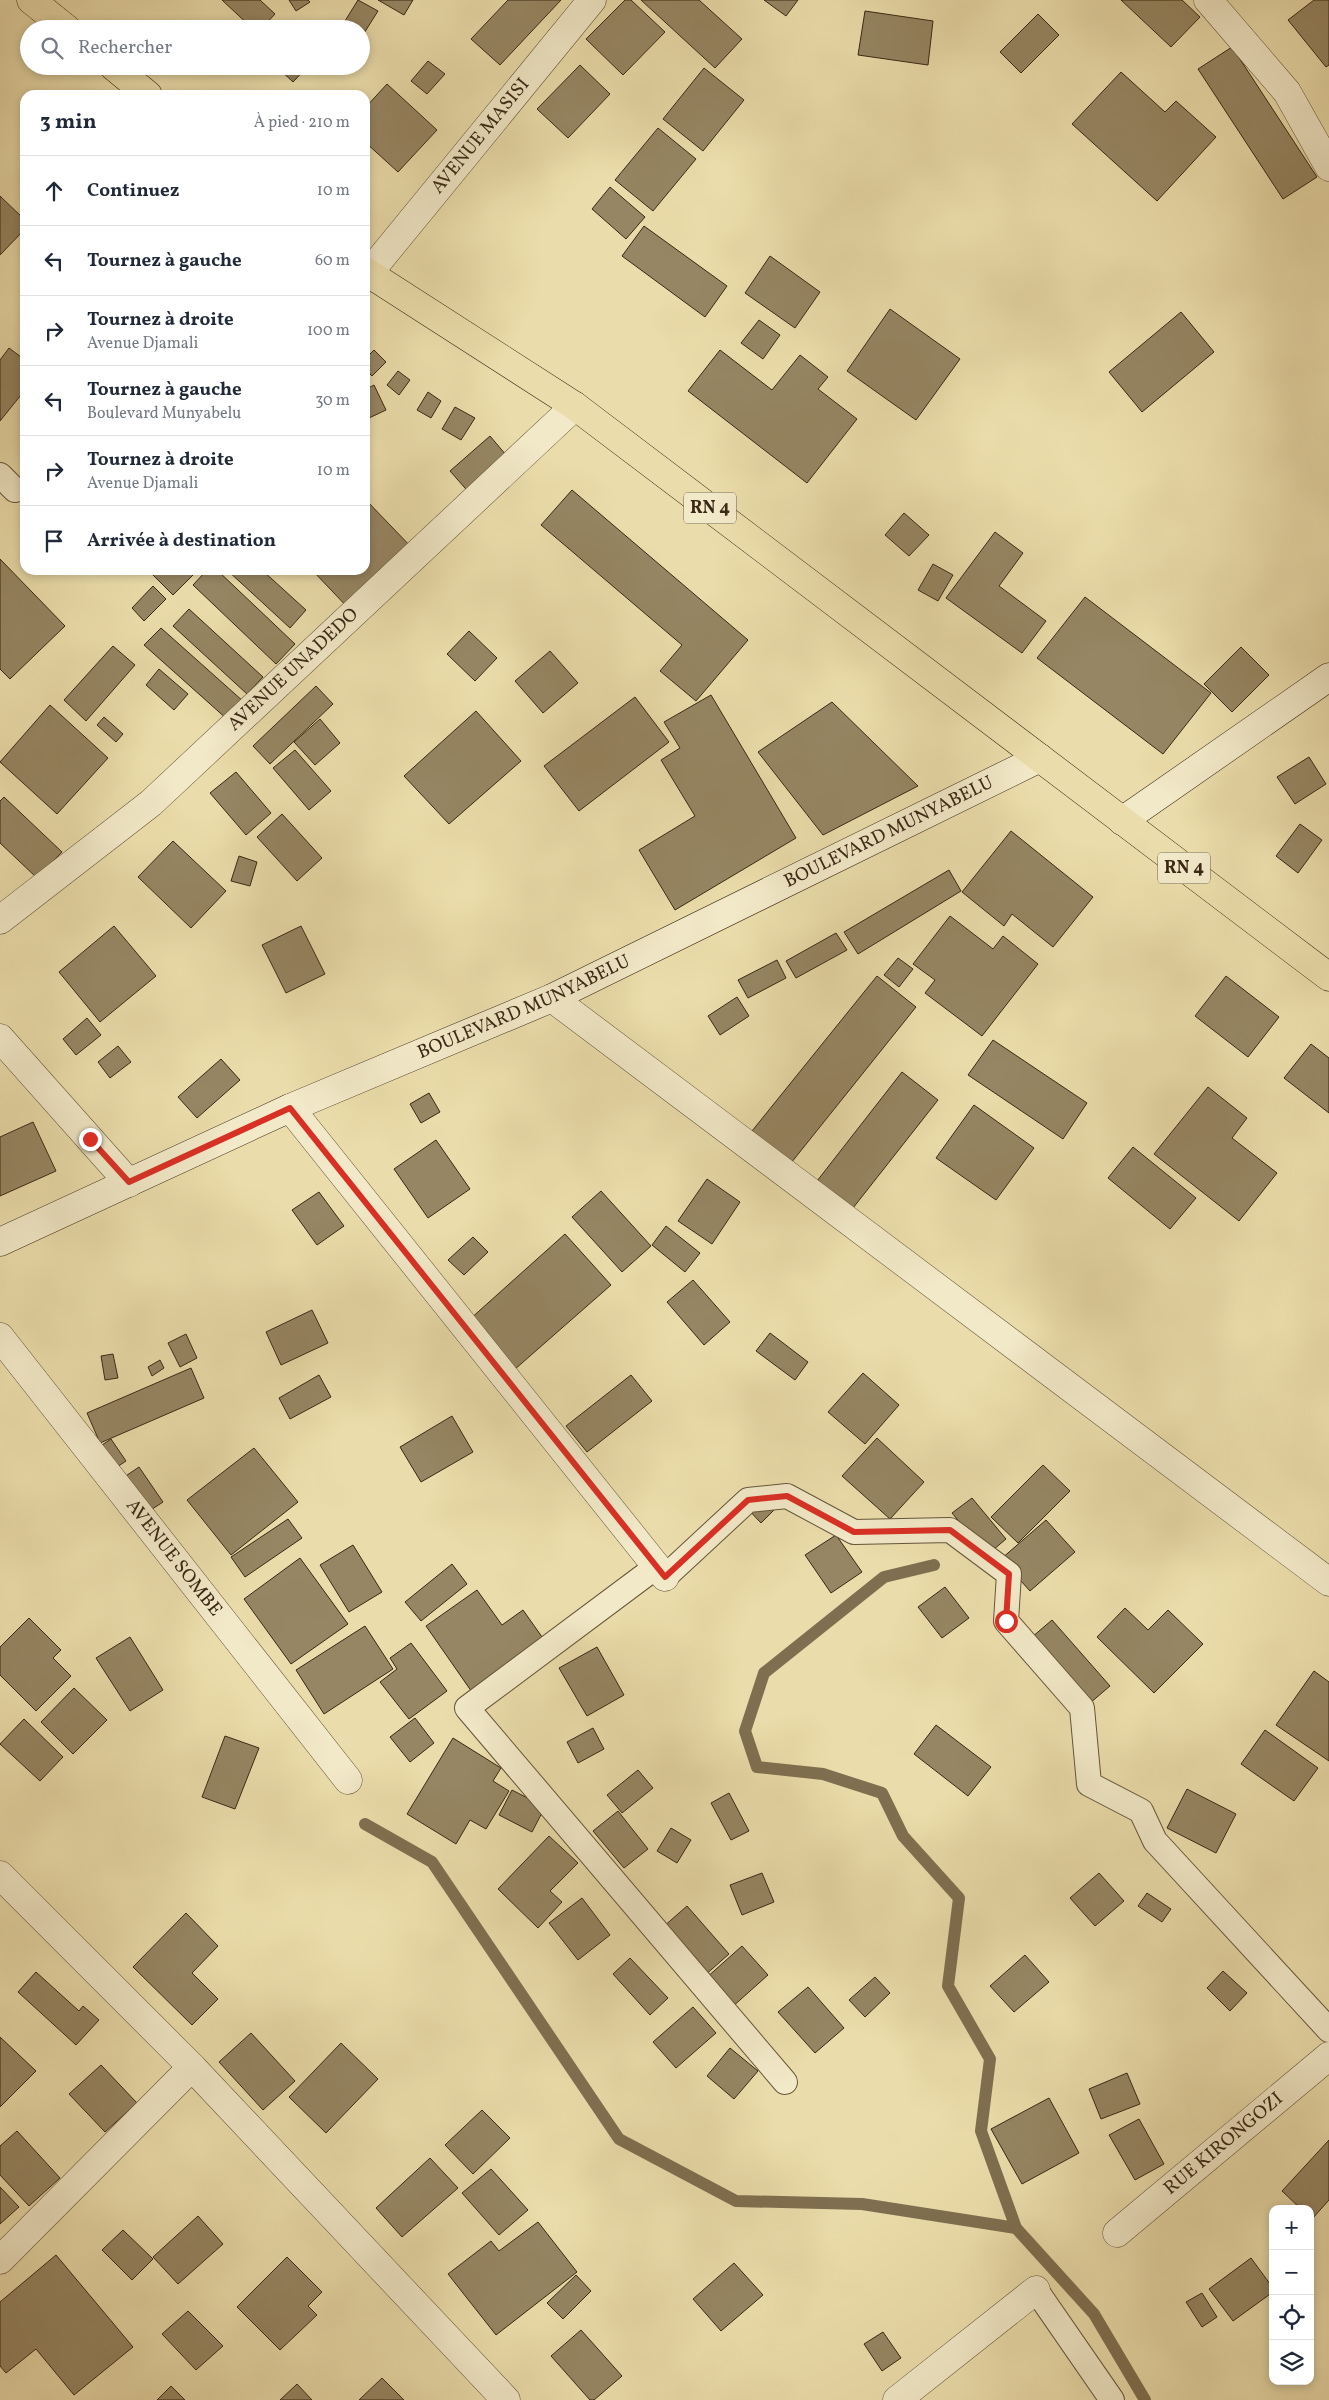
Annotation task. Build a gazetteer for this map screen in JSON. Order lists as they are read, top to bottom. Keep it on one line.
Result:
{"streets":{"highway":["RN 4"],"street":["AVENUE MASISI","AVENUE UNADEDO","BOULEVARD MUNYABELU","AVENUE SOMBE","RUE KIRONGOZI"]},"crossings":[["RN 4","AVENUE UNADEDO"],["RN 4","BOULEVARD MUNYABELU"]],"page":{"search":"Rechercher","heading":["3 min","À pied · 210 m"],"list":[["Continuez","10 m"],["Tournez à gauche","60 m"],["Tournez à droite","Avenue Djamali","100 m"],["Tournez à gauche","Boulevard Munyabelu","30 m"],["Tournez à droite","Avenue Djamali","10 m"],"Arrivée à destination"],"map_buttons":["+","−"]}}
